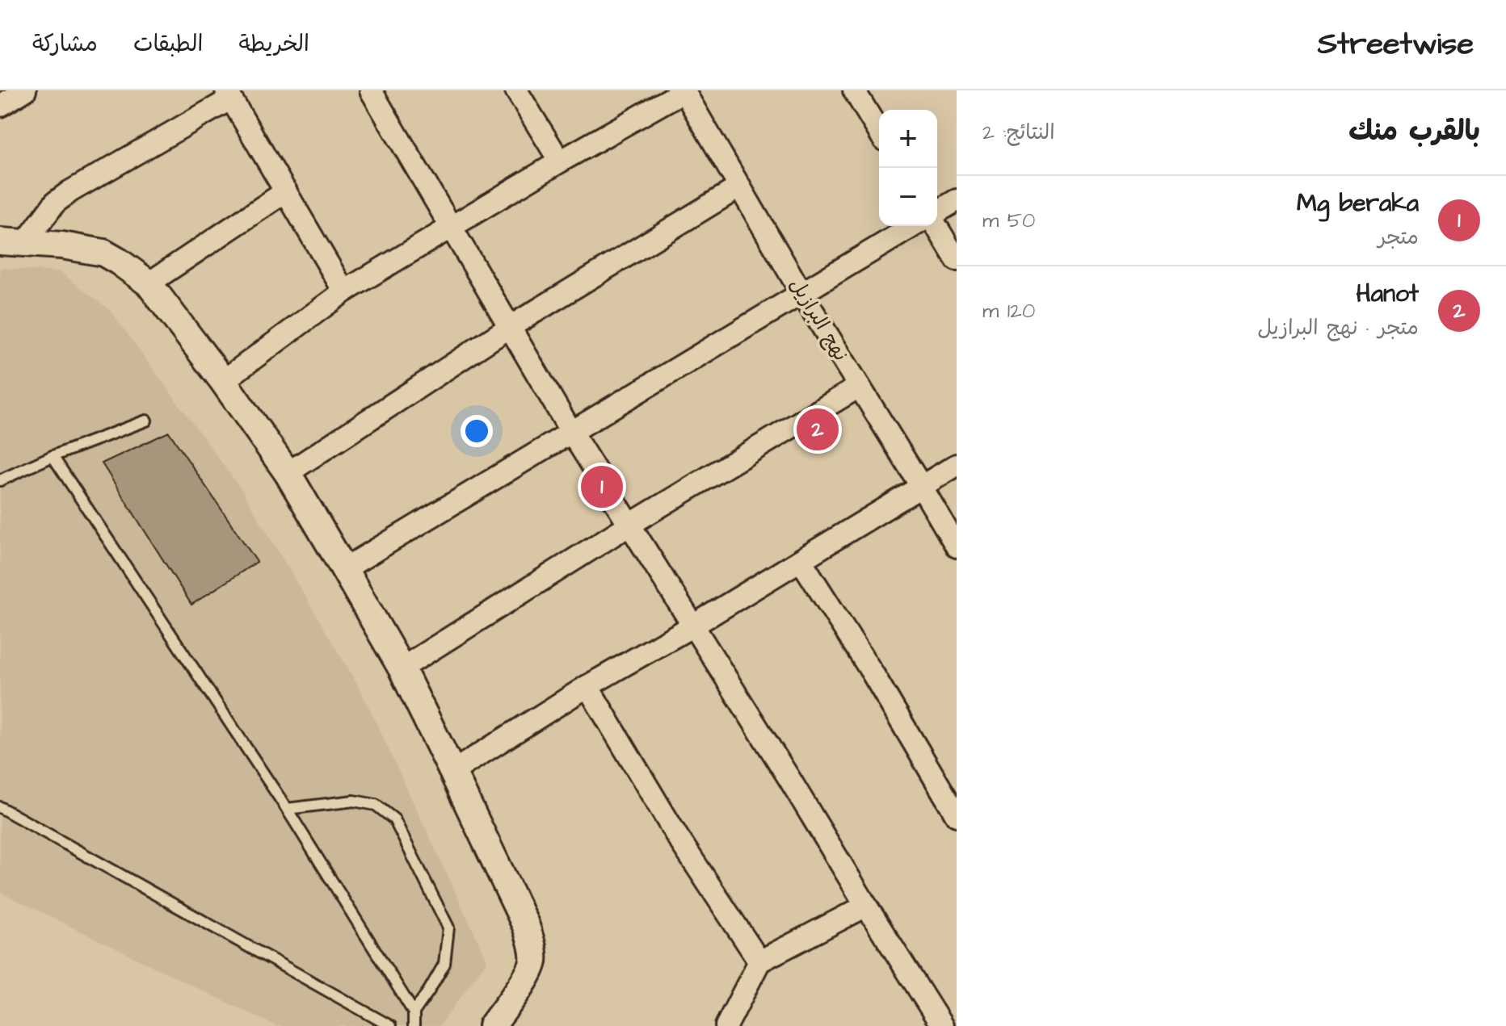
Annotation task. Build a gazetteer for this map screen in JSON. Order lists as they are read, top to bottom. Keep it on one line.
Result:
{"streets":{"street":["نهج البرازيل"]},"page":{"header":"Streetwise","nav":["الخريطة","الطبقات","مشاركة"],"heading":["بالقرب منك","النتائج: 2"],"map_buttons":["+","−"],"list":[{"mark":"1","name":"Mg beraka","note":"متجر","value":"50 m"},{"mark":"2","name":"Hanot","note":"متجر · نهج البرازيل","value":"120 m"}],"pins":["2","1"]}}
